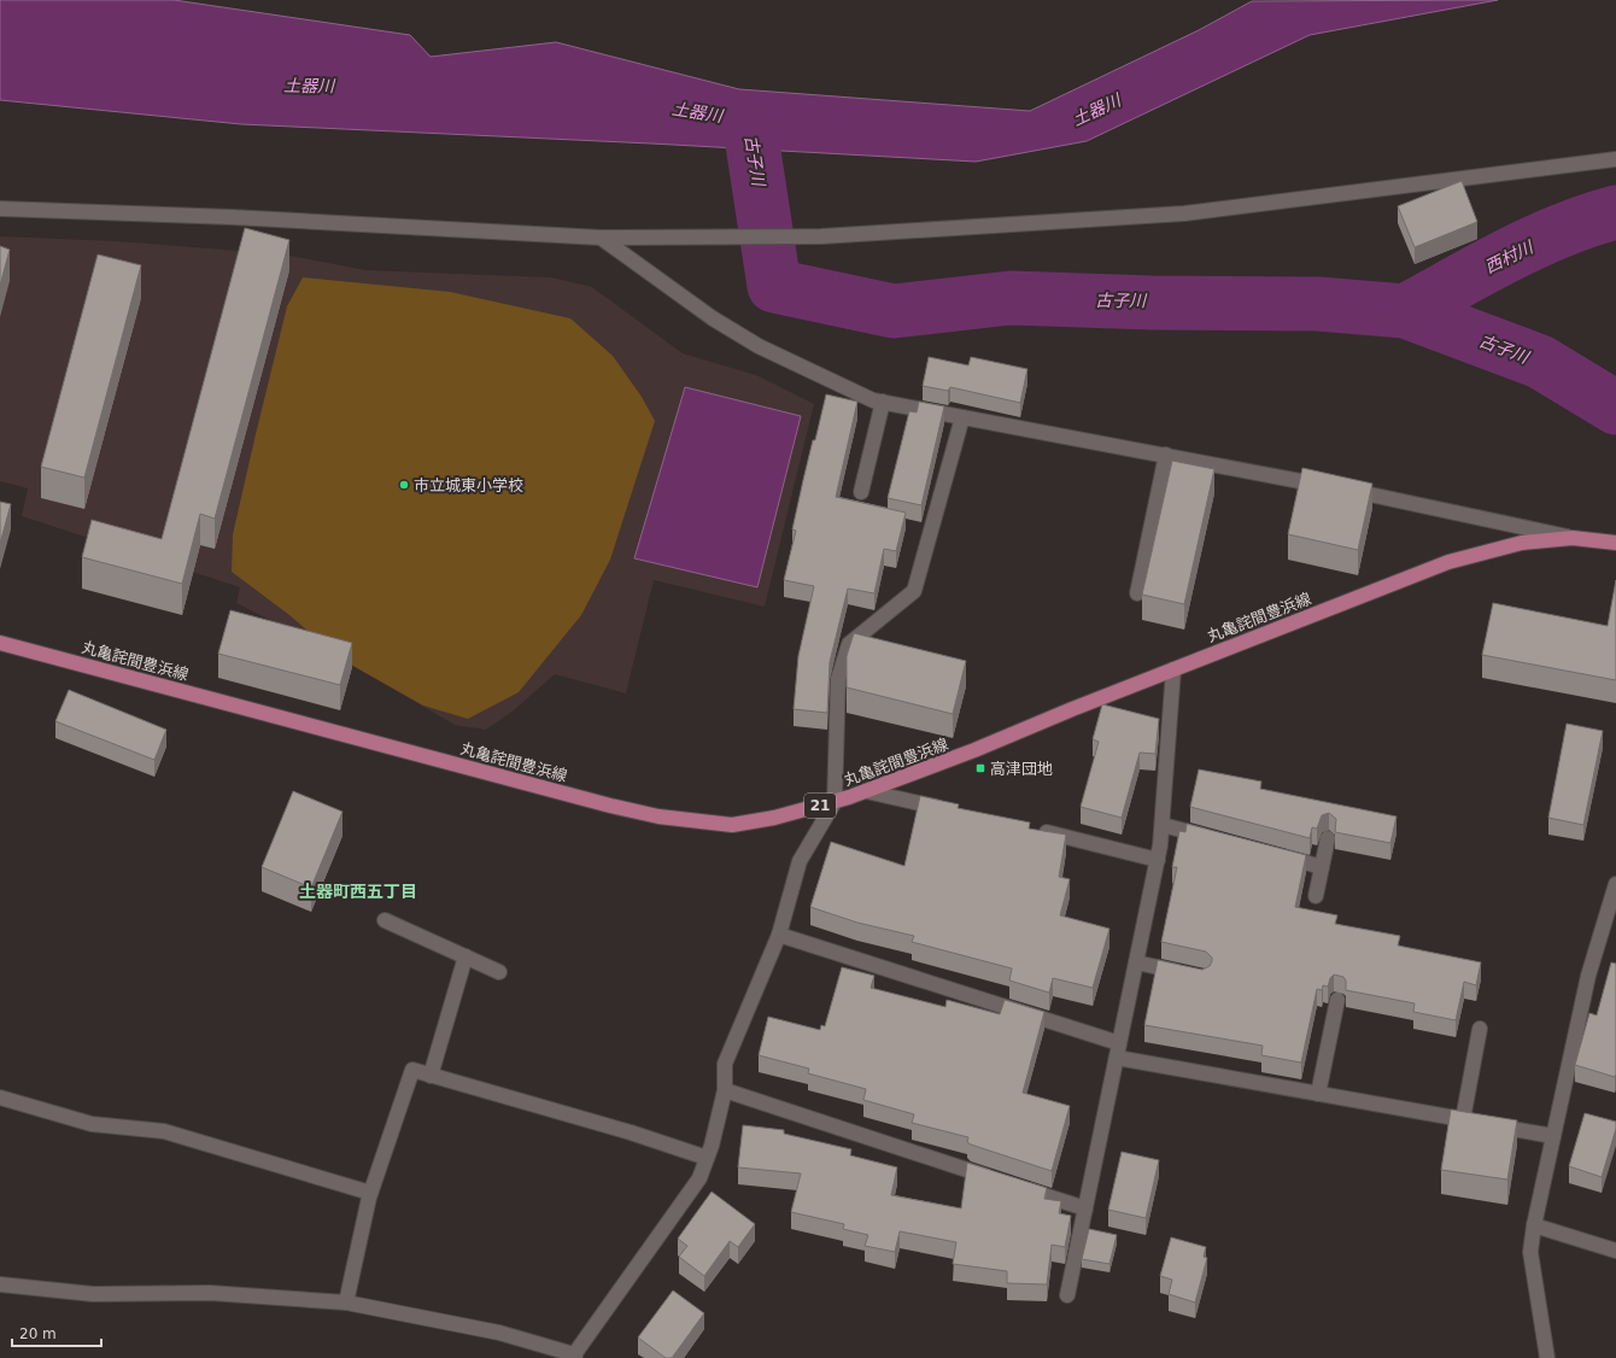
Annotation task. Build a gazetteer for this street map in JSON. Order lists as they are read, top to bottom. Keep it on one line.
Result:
{"streets":{"main road":["丸亀詫間豊浜線","21"]},"districts":["土器町西五丁目"],"water":["土器川","古子川","西村川"],"places":{"other":["市立城東小学校"],"transit":["高津団地"]},"scale_bar":"20 m"}
